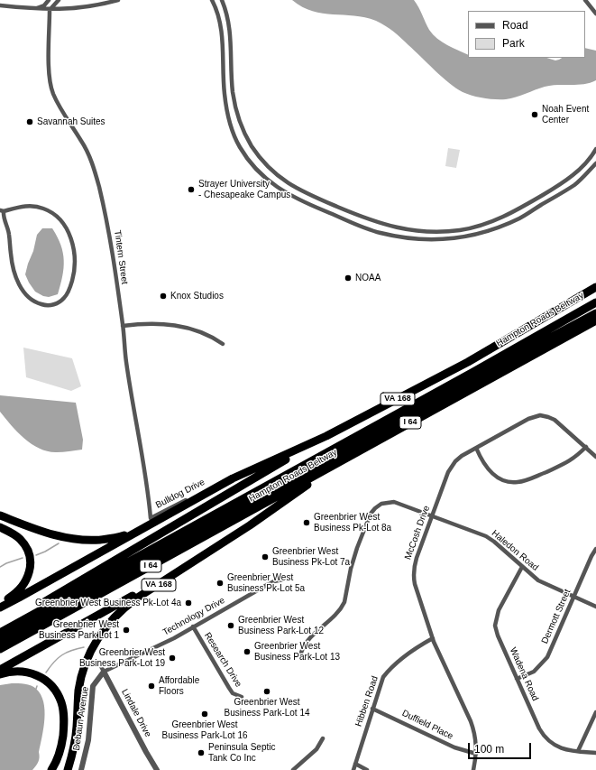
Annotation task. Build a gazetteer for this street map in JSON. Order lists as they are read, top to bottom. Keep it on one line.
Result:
{"streets":{"highway":["Hampton Roads Beltway","VA 168","I 64"],"street":["Tintern Street","Bulldog Drive","McCosh Drive","Haledon Road","Technology Drive","Dermott Street","Research Drive","Wadena Road","Hibben Road","Lindale Drive","Debaun Avenue","Duffield Place"]},"crossings":[["Tintern Street","VA 168"],["Tintern Street","Bulldog Drive"],["Hampton Roads Beltway","VA 168"],["VA 168","Bulldog Drive"],["McCosh Drive","Haledon Road"],["McCosh Drive","Hibben Road"],["McCosh Drive","Duffield Place"],["Haledon Road","Dermott Street"],["Haledon Road","Wadena Road"],["Technology Drive","Research Drive"],["Technology Drive","Lindale Drive"],["Technology Drive","Debaun Avenue"],["Dermott Street","Wadena Road"],["Hibben Road","Duffield Place"],["Lindale Drive","Debaun Avenue"]],"places":["Noah Event Center","Savannah Suites","Strayer University - Chesapeake Campus","NOAA","Knox Studios","Greenbrier West Business Pk-Lot 8a","Greenbrier West Business Pk-Lot 7a","Greenbrier West Business Pk-Lot 5a","Greenbrier West Business Pk-Lot 4a","Greenbrier West Business Park-Lot 12","Greenbrier West Business Park Lot 1","Greenbrier West Business Park-Lot 13","Greenbrier West Business Park-Lot 19","Affordable Floors","Greenbrier West Business Park-Lot 14","Greenbrier West Business Park-Lot 16","Peninsula Septic Tank Co Inc"],"legend":["Road","Park"],"scale_bar":"100 m"}
